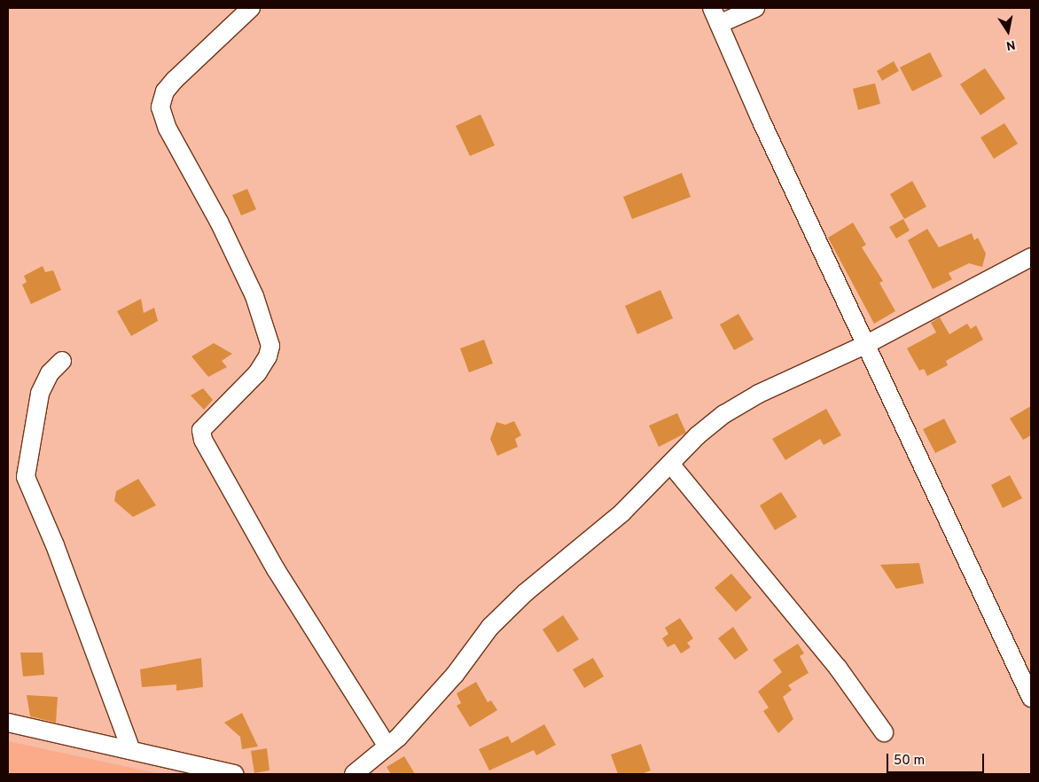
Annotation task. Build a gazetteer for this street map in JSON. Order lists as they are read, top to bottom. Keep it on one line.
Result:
{"scale_bar":"50 m","north":"bottom"}
